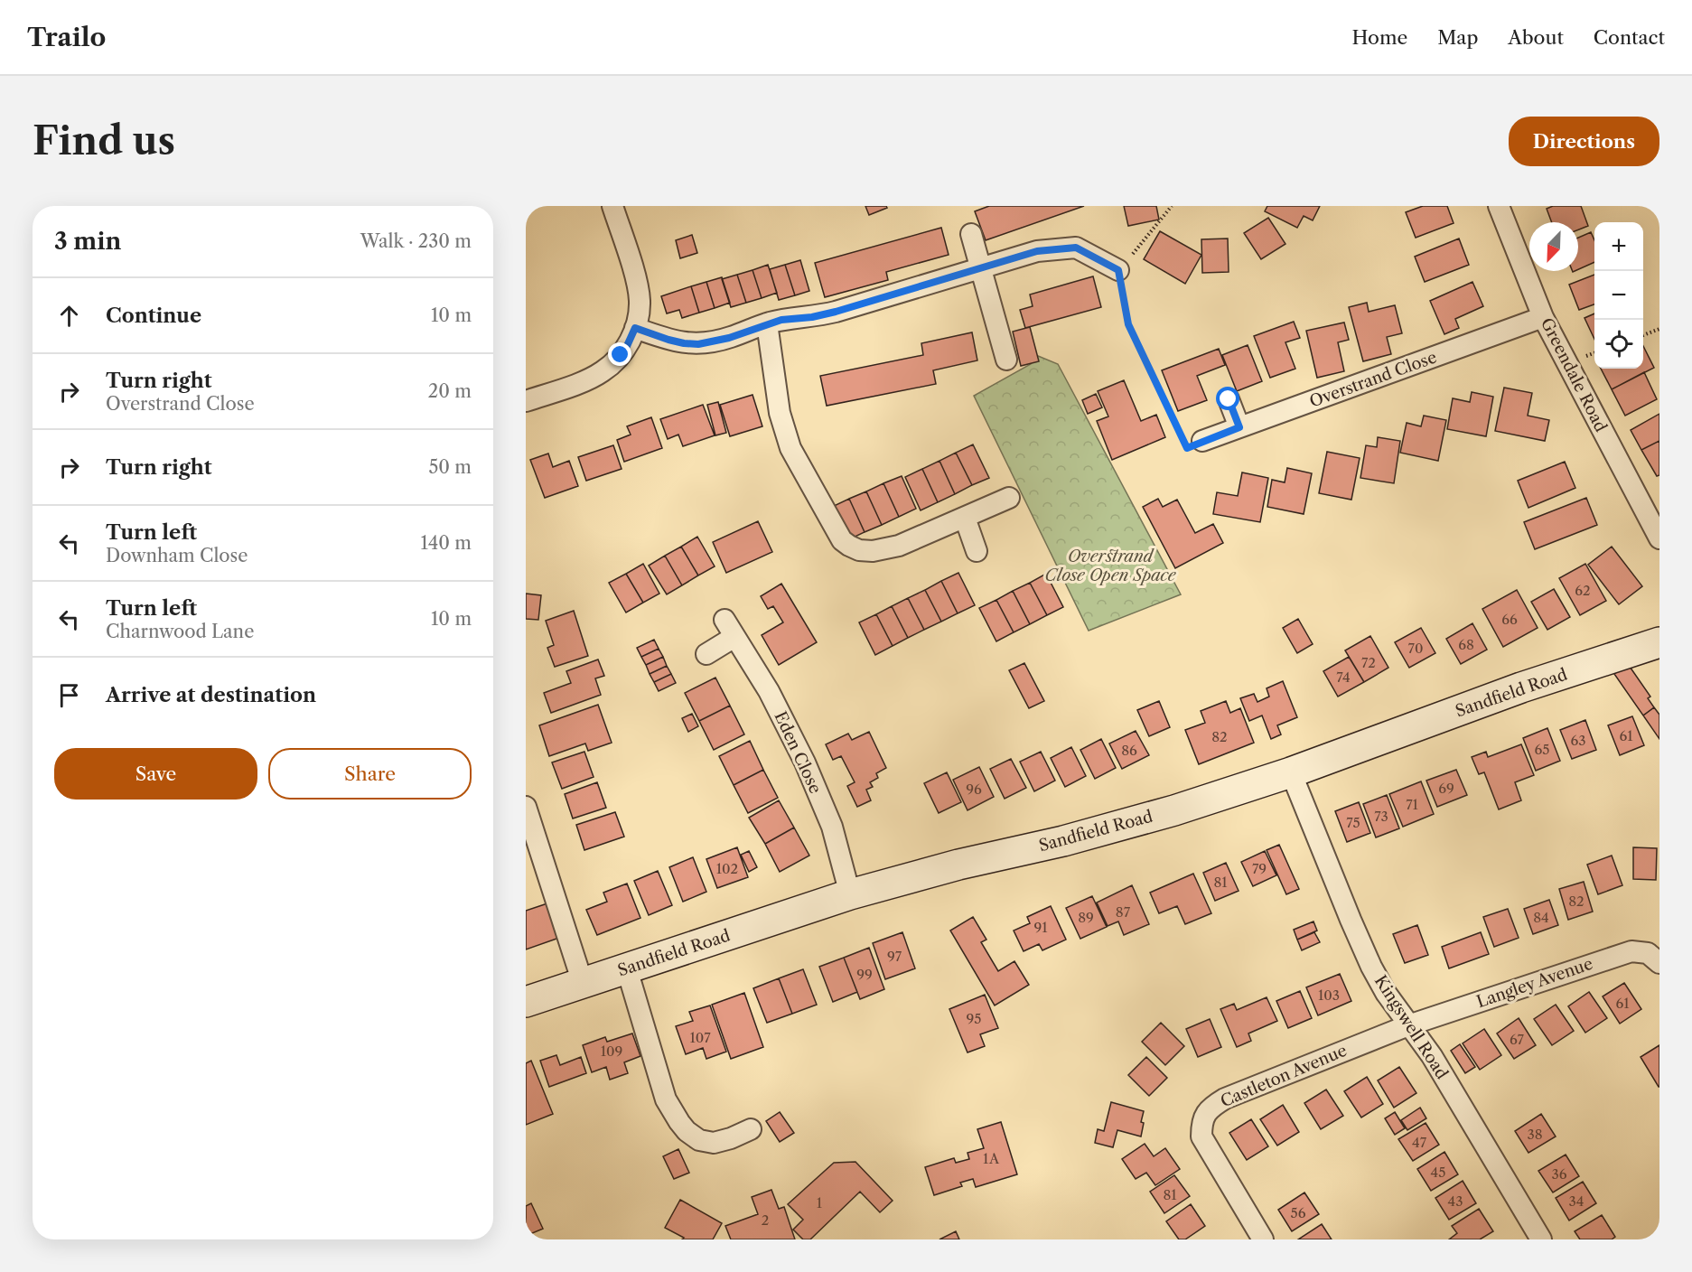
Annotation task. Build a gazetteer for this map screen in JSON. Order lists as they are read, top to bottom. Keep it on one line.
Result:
{"streets":{"street":["Greendale Road","Overstrand Close","Sandfield Road","Eden Close","Langley Avenue","Kingswell Road","Castleton Avenue"]},"crossings":[["Greendale Road","Overstrand Close"],["Sandfield Road","Eden Close"],["Sandfield Road","Kingswell Road"],["Langley Avenue","Kingswell Road"],["Langley Avenue","Castleton Avenue"],["Kingswell Road","Castleton Avenue"]],"parks":["Overstrand Close Open Space"],"house_numbers":["62","66","68","70","72","74","61","82","63","65","86","69","96","71","73","75","102","79","81","82","87","89","84","91","97","99","103","61","95","107","67","109","38","47","1A","45","36","81","43","34","1","56","2"],"north":"bottom left","page":{"header":"Trailo","nav":["Home","Map","About","Contact"],"buttons":["Directions",["Save","Share"]],"title":"Find us","heading":["3 min","Walk · 230 m"],"map_buttons":["+","−"],"list":[["Continue","10 m"],["Turn right","Overstrand Close","20 m"],["Turn right","50 m"],["Turn left","Downham Close","140 m"],["Turn left","Charnwood Lane","10 m"],"Arrive at destination"]}}
